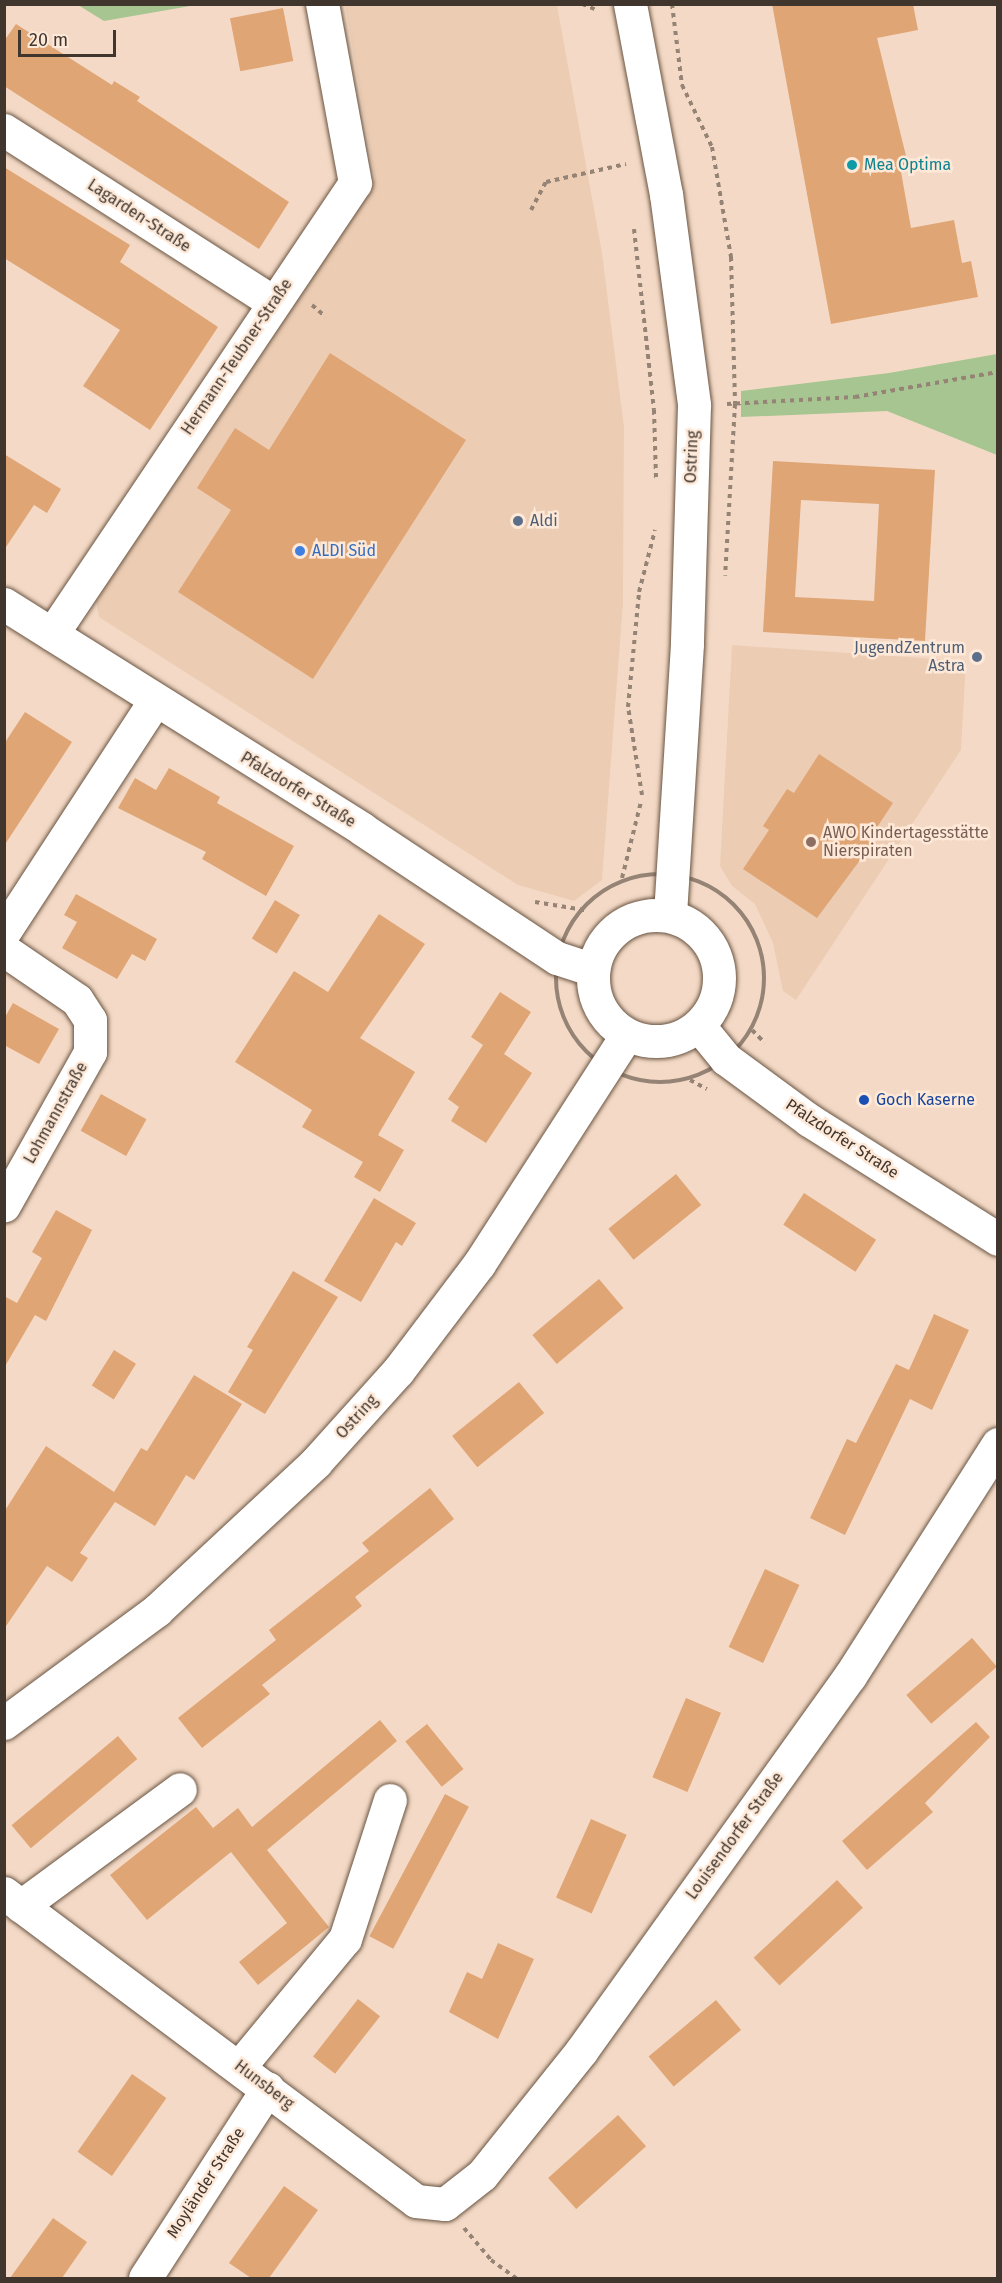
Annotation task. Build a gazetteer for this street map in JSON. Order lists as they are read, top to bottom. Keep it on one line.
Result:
{"streets":{"street":["Lagarden-Straße","Hermann-Teubner-Straße","Ostring","Pfalzdorfer Straße","Lohmannstraße","Louisendorfer Straße","Hunsberg","Moyländer Straße"]},"crossings":[["Lagarden-Straße","Hermann-Teubner-Straße"],["Hermann-Teubner-Straße","Pfalzdorfer Straße"],["Ostring","Pfalzdorfer Straße"],["Louisendorfer Straße","Hunsberg"],["Hunsberg","Moyländer Straße"]],"places":["Mea Optima","Aldi","ALDI Süd","JugendZentrum Astra","AWO Kindertagesstätte Nierspiraten","Goch Kaserne"],"scale_bar":"20 m"}
